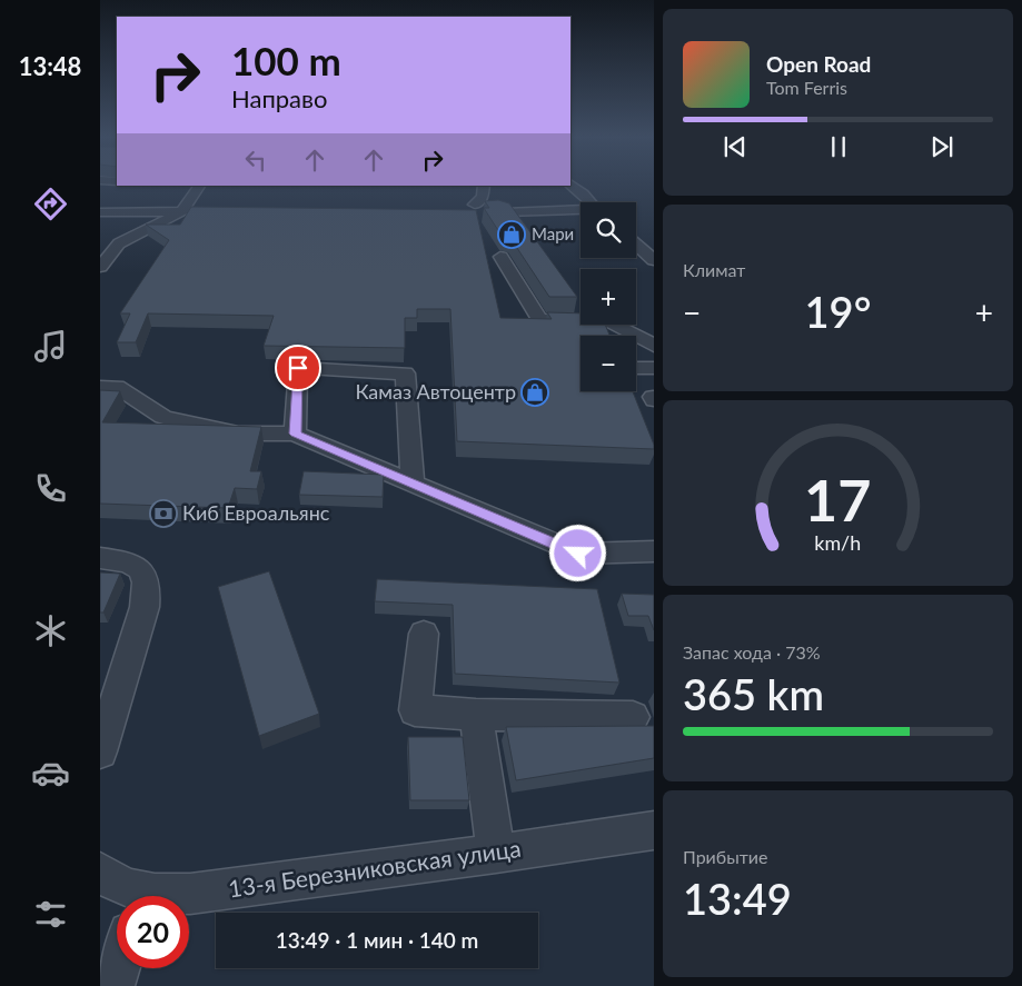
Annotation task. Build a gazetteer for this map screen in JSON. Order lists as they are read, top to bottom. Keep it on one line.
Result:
{"streets":{"street":["13-я Березниковская улица"]},"places":{"shop":["Мари","Камаз Автоцентр"],"bank":["Киб Евроальянс"]},"page":{"tabs":"13:48","turn":["100 m","Направо"],"song":["Open Road","Tom Ferris"],"map_buttons":["+","−"],"tile":["Климат",["Запас хода · 73%","365 km"],["Прибытие","13:49"]],"heat":["−","19°","+"],"limit":"20","trip":"13:49 · 1 мин · 140 m","gauge":["17","km/h"]}}
